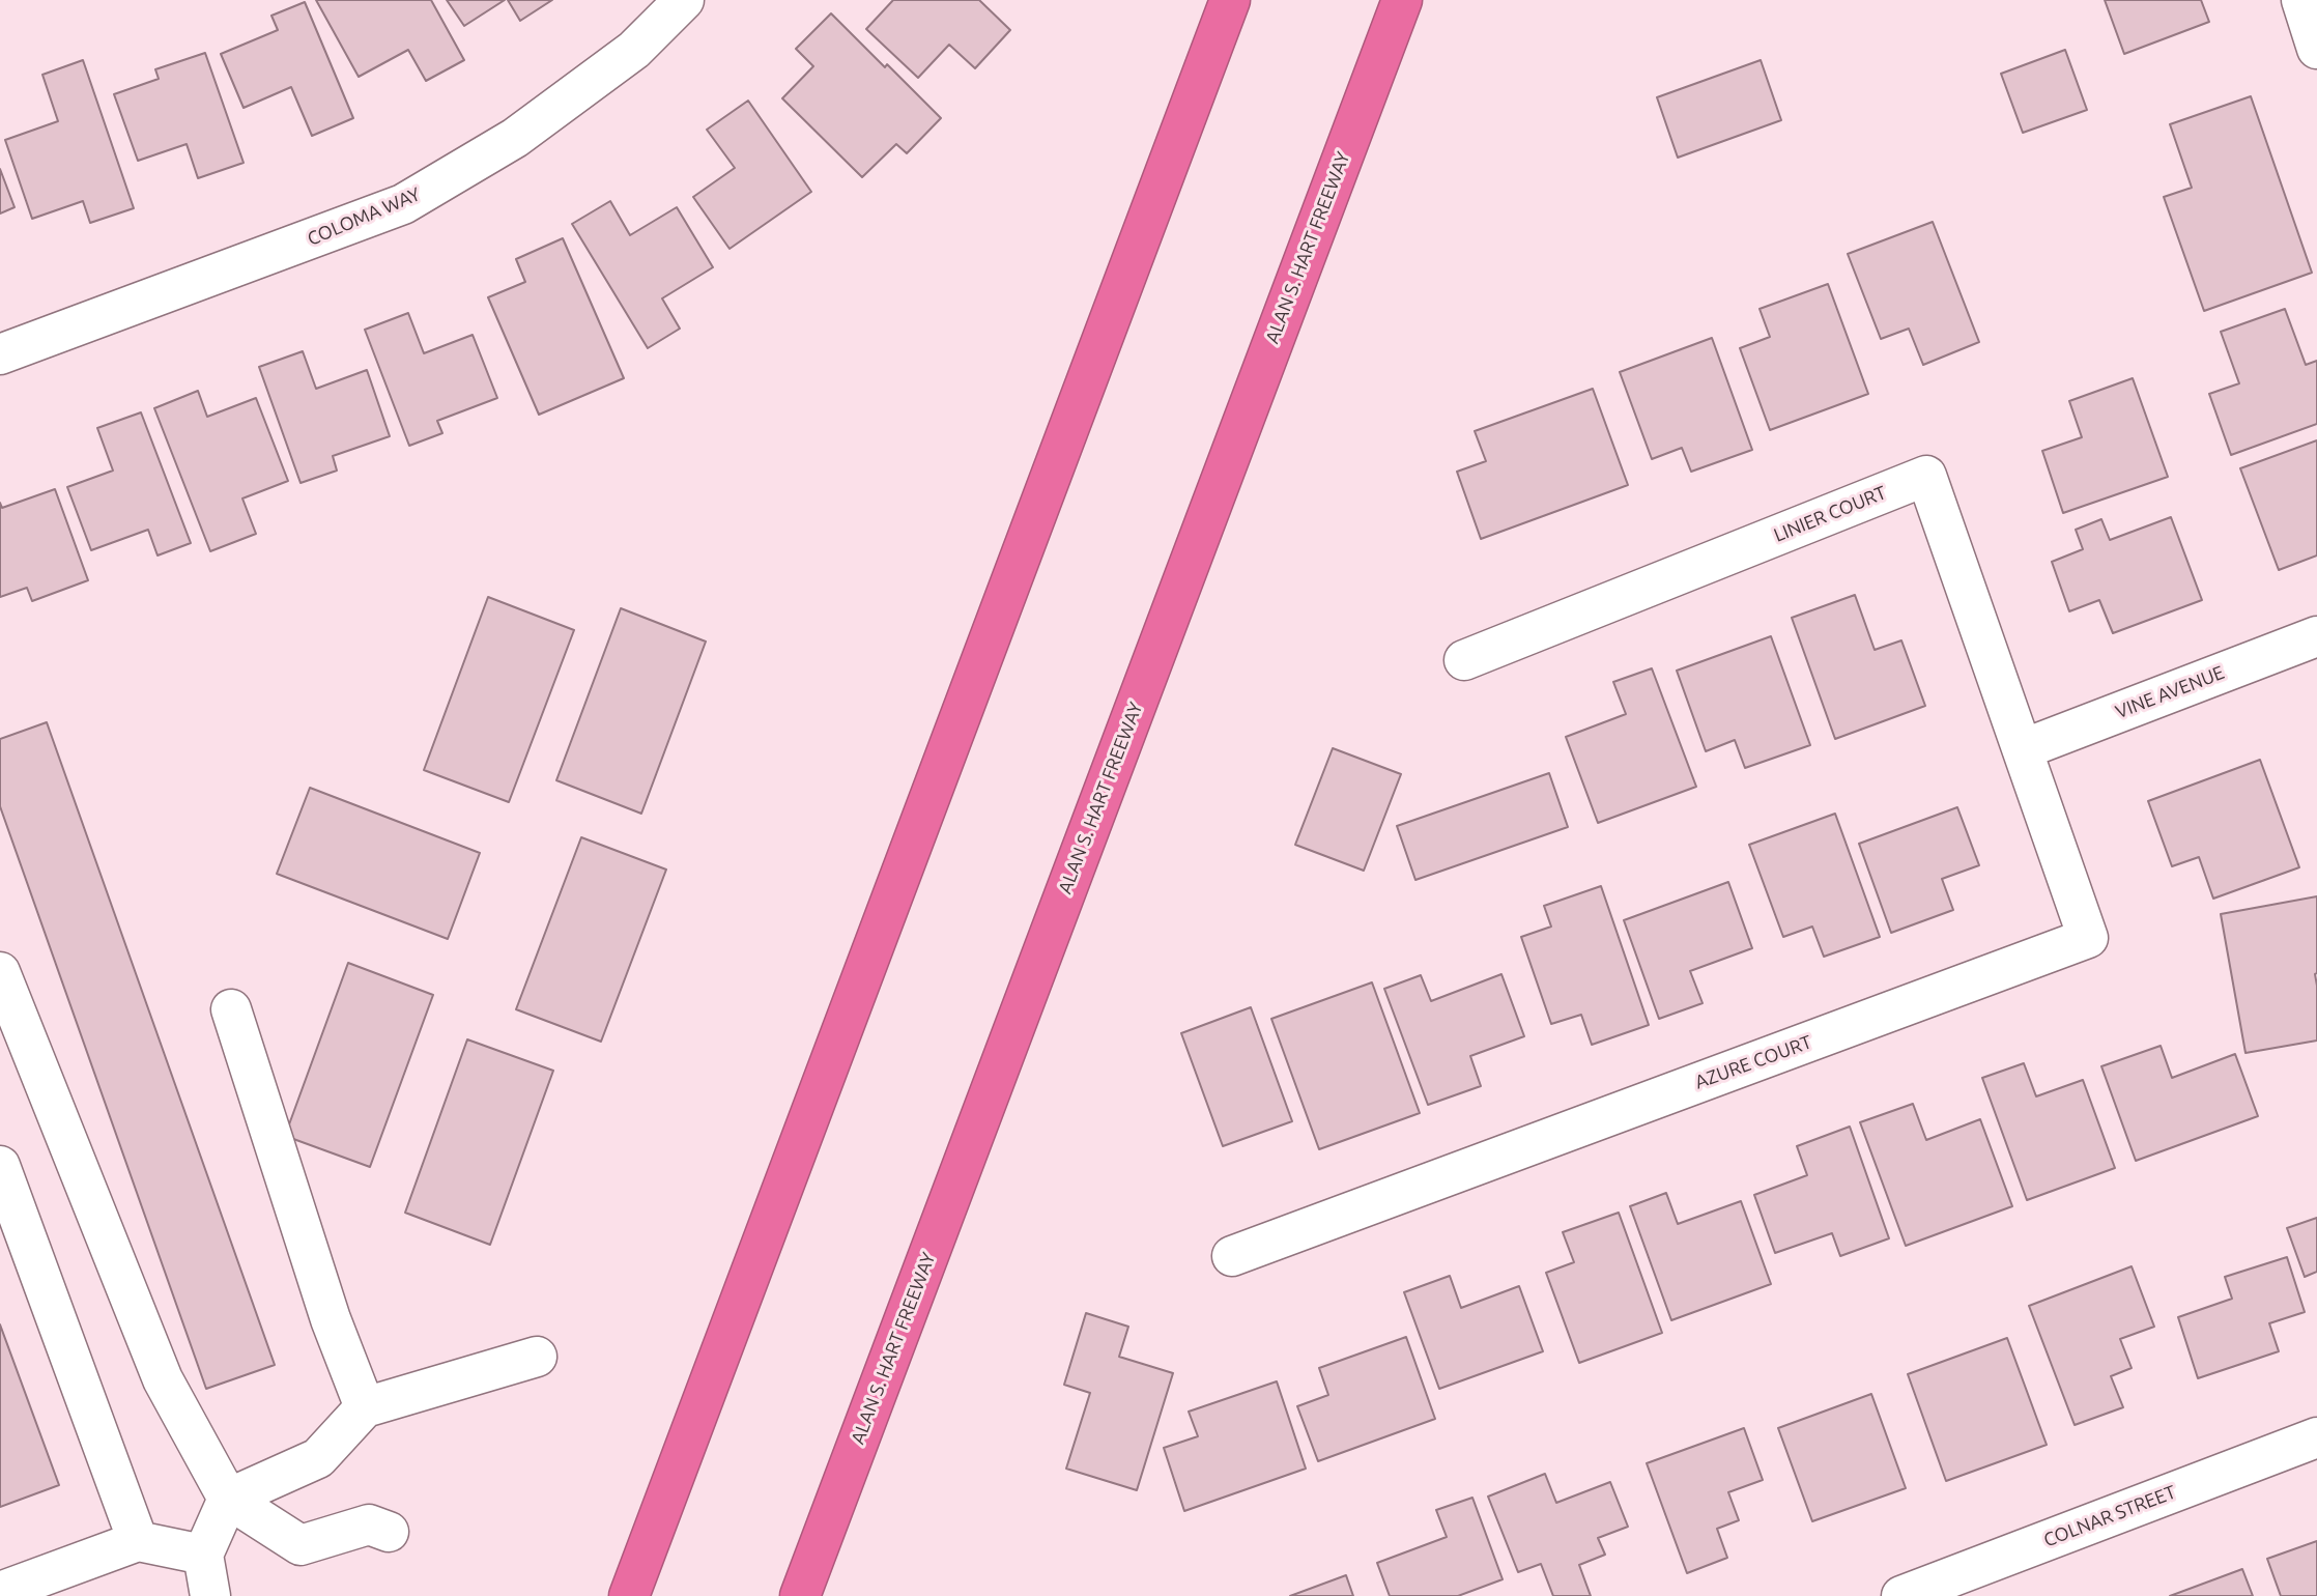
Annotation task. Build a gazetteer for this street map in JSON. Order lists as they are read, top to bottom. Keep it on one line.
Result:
{"streets":{"highway":["ALAN S. HART FREEWAY"],"street":["COLOMA WAY","LINIER COURT","VINE AVENUE","AZURE COURT","COLNAR STREET"]},"crossings":[["LINIER COURT","VINE AVENUE"],["LINIER COURT","AZURE COURT"],["VINE AVENUE","AZURE COURT"]]}
